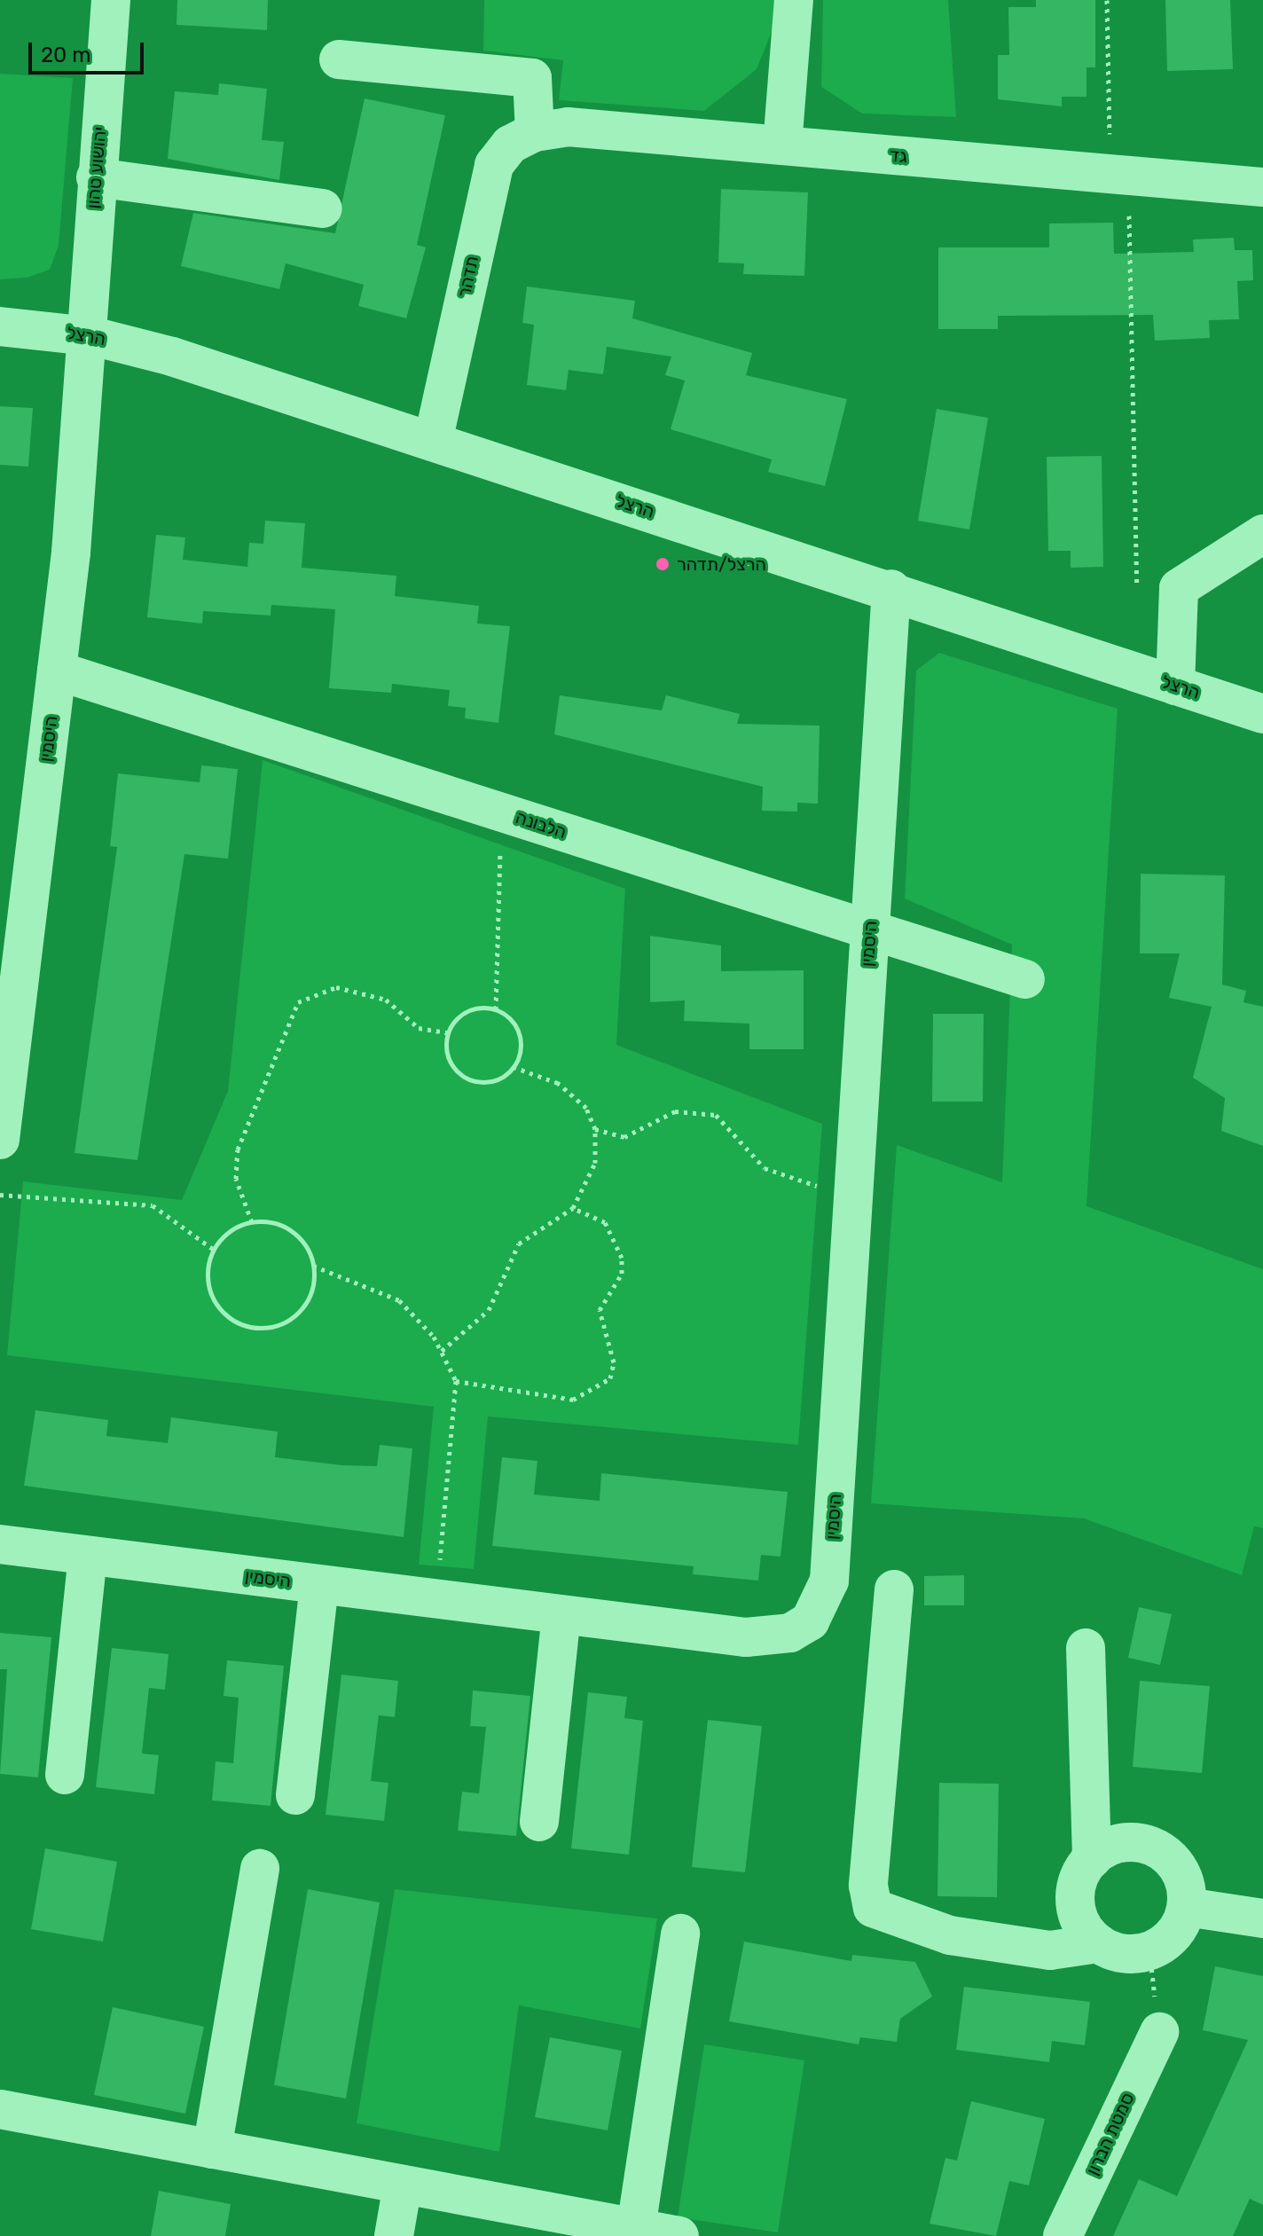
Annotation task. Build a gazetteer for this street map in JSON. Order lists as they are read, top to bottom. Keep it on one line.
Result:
{"streets":{"street":["גד","יהושוע טהון","תדהר","הרצל","היסמין","הלבונה","סמטת הברון"]},"crossings":[["גד","תדהר"],["יהושוע טהון","הרצל"],["יהושוע טהון","היסמין"],["תדהר","הרצל"],["הרצל","היסמין"],["היסמין","הלבונה"]],"places":["הרצל/תדהר"],"scale_bar":"20 m"}
